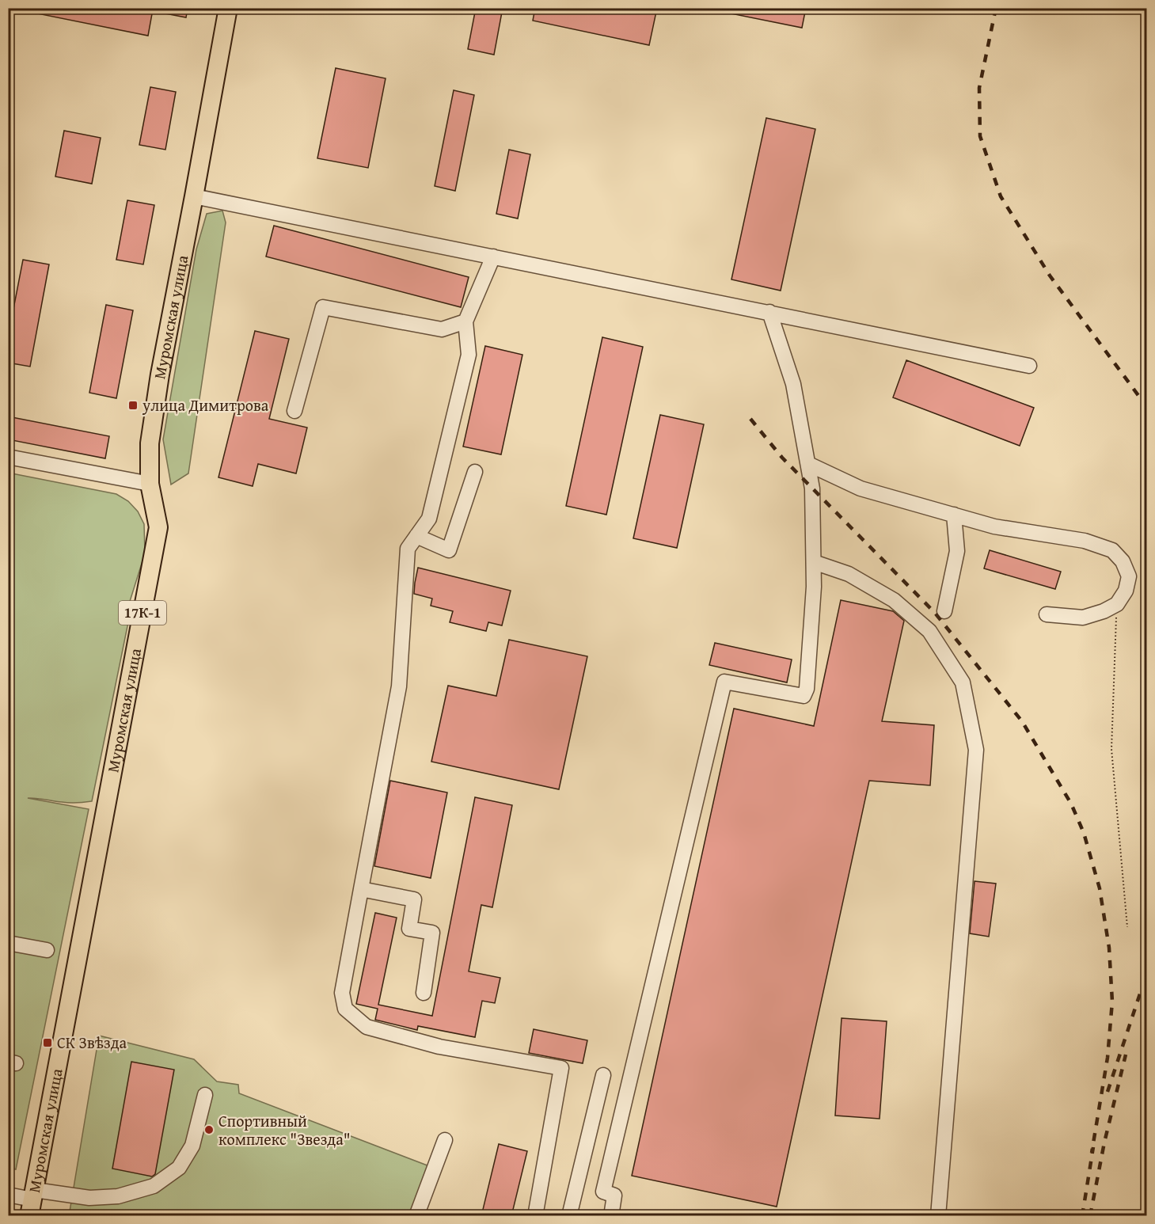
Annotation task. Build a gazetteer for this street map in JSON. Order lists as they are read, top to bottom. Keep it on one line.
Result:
{"streets":{"main road":["Муромская улица","17К-1"]},"places":{"transit":["улица Димитрова","СК Звѣзда"],"other":["Спортивный комплекс \"Звезда\""]}}
